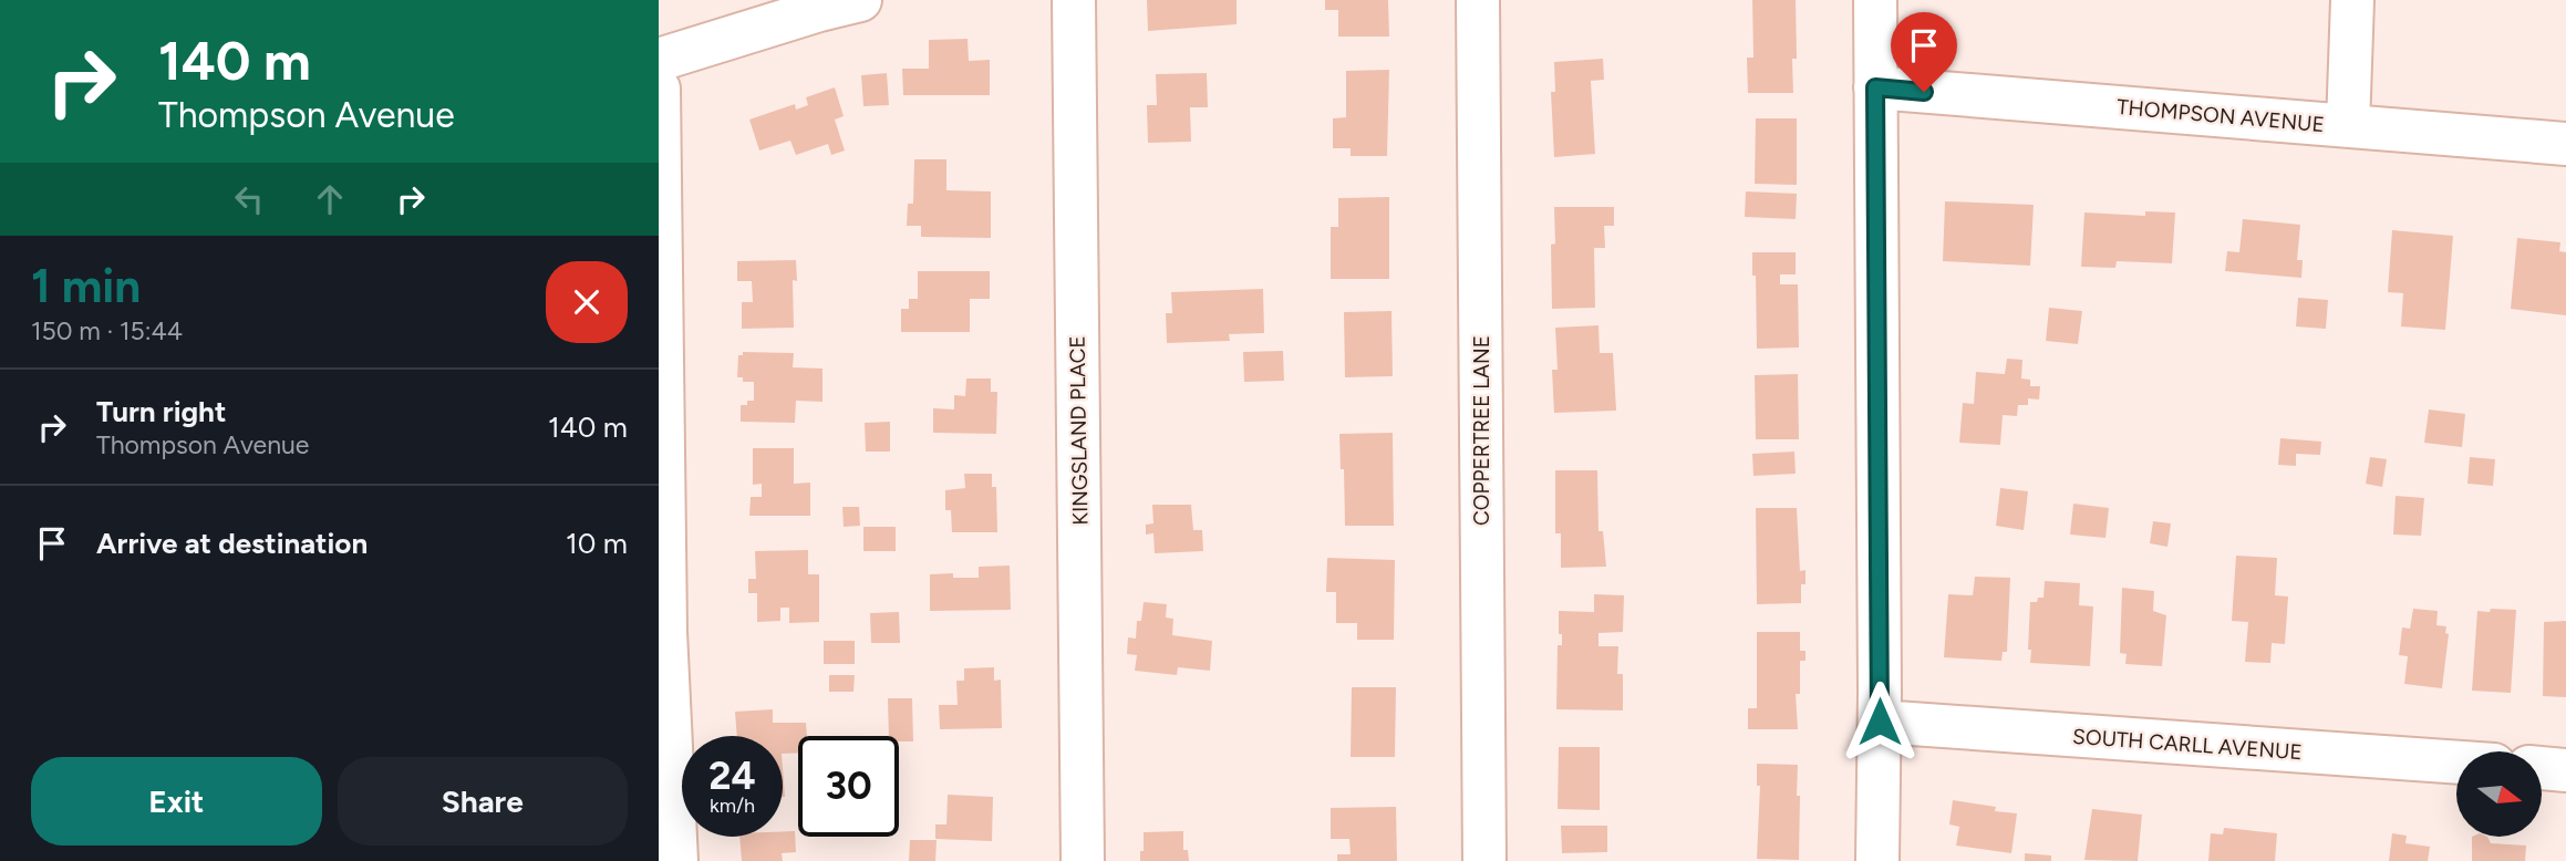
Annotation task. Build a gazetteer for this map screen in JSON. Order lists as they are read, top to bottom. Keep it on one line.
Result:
{"streets":{"street":["THOMPSON AVENUE","KINGSLAND PLACE","COPPERTREE LANE","SOUTH CARLL AVENUE"]},"north":"right","page":{"turn":["140 m","Thompson Avenue"],"heading":["1 min","150 m · 15:44"],"list":[{"name":"Turn right","note":"Thompson Avenue","value":"140 m"},{"name":"Arrive at destination","value":"10 m"}],"speed":"24 km/h","limit":"30","buttons":["Exit","Share"]}}
